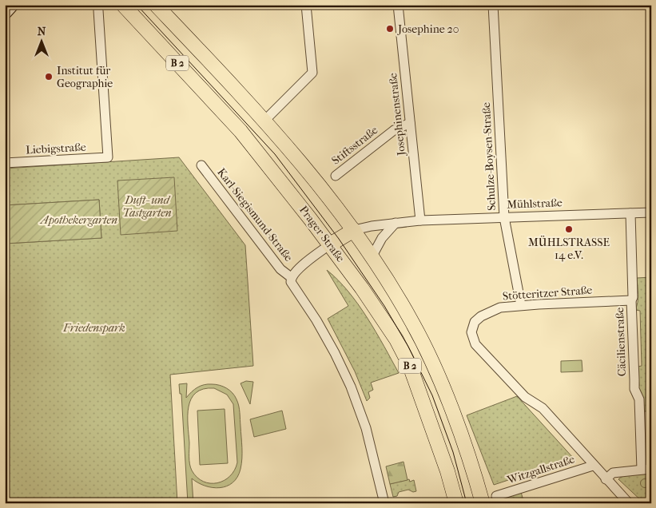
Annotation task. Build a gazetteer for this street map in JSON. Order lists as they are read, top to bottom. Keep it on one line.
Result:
{"streets":{"main road":["B 2","Prager Straße"],"street":["Josephinenstraße","Stiftsstraße","Liebigstraße","Schulze-Boysen-Straße","Mühlstraße","Karl-Siegismund-Straße","Stötteritzer Straße","Cäcilienstraße","Witzgallstraße"]},"crossings":[["B 2","Mühlstraße"],["Josephinenstraße","Stiftsstraße"],["Josephinenstraße","Mühlstraße"],["Schulze-Boysen-Straße","Mühlstraße"],["Schulze-Boysen-Straße","Stötteritzer Straße"],["Mühlstraße","Cäcilienstraße"],["Karl-Siegismund-Straße","Prager Straße"],["Stötteritzer Straße","Cäcilienstraße"],["Stötteritzer Straße","Witzgallstraße"]],"parks":["Duft- und Tastgarten","Apothekergarten","Friedenspark"],"places":["Josephine 20","Institut für Geographie","MÜHLSTRASSE 14 e.V."],"north":"top"}
